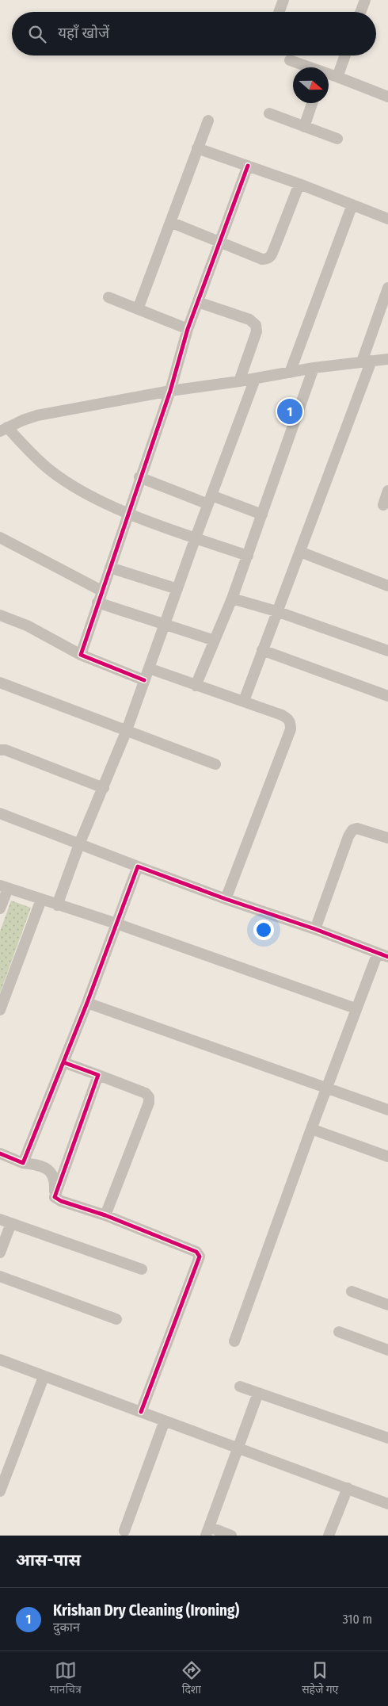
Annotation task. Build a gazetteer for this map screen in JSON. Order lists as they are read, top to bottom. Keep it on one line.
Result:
{"north":"right","page":{"search":"यहाँ खोजें","pins":"1","heading":"आस-पास","list":[{"mark":"1","name":"Krishan Dry Cleaning (Ironing)","note":"दुकान","value":"310 m"}],"nav":["मानचित्र","दिशा","सहेजे गए"]}}
